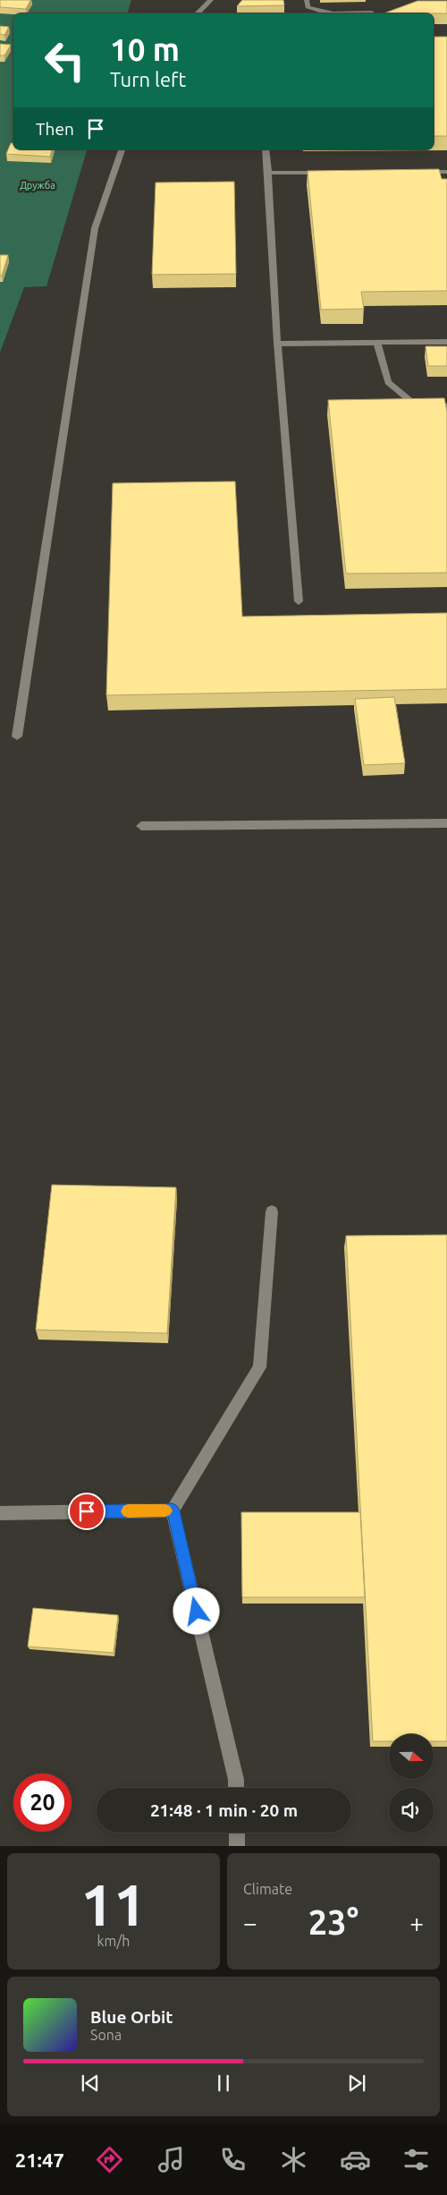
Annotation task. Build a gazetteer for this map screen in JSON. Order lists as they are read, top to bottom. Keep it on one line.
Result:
{"parks":["Дружба"],"north":"right","page":{"turn":["10 m","Turn left"],"then":"Then","limit":"20","trip":"21:48 · 1 min · 20 m","tile":[["11","km/h"],"Climate"],"heat":["−","23°","+"],"song":["Blue Orbit","Sona"],"tabs":"21:47"}}
